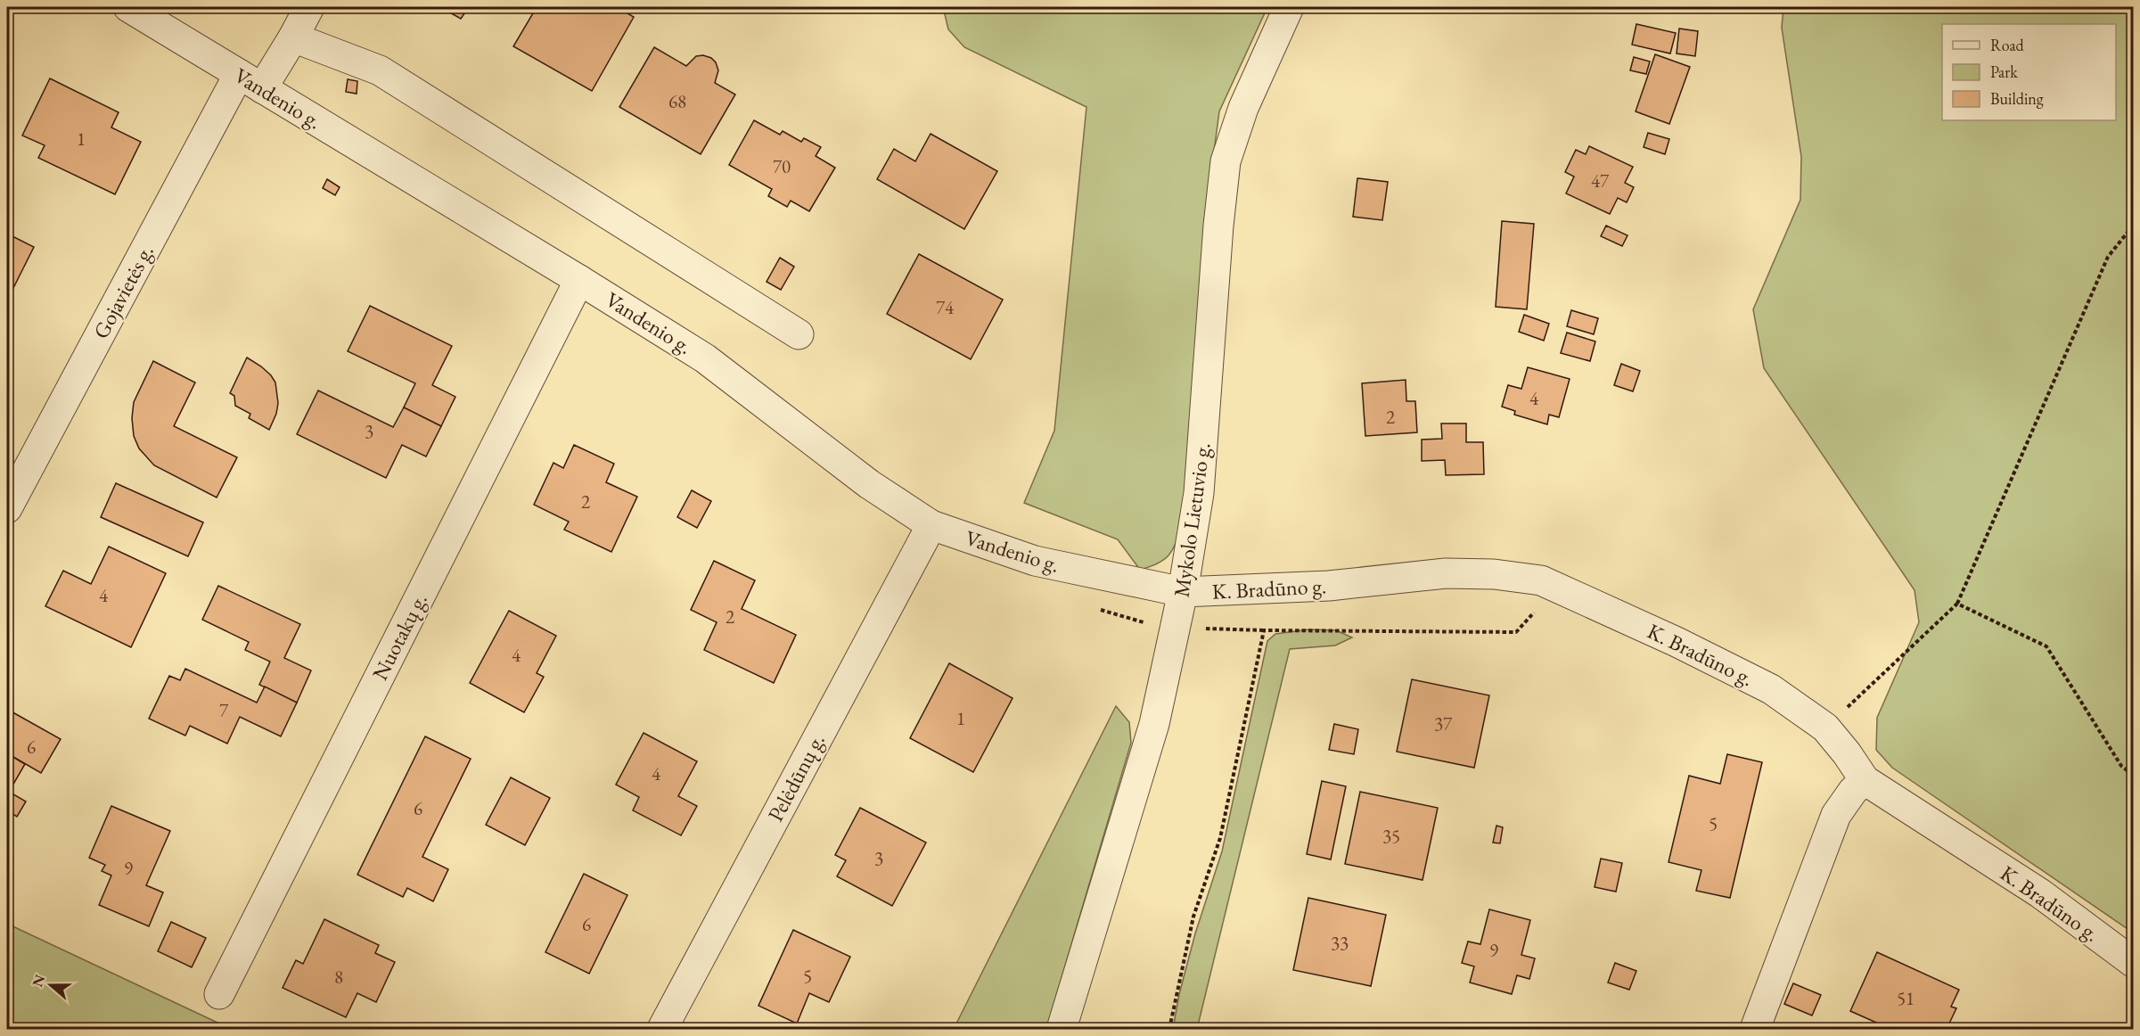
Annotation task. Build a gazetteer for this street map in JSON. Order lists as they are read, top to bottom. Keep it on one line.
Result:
{"streets":{"street":["Vandenio g.","Gojavietės g.","Mykolo Lietuvio g.","K. Bradūno g.","Nuotakų g.","Pelėdūnų g."]},"crossings":[["Vandenio g.","Gojavietės g."],["Vandenio g.","Mykolo Lietuvio g."],["Vandenio g.","K. Bradūno g."],["Vandenio g.","Nuotakų g."],["Vandenio g.","Pelėdūnų g."],["Mykolo Lietuvio g.","K. Bradūno g."]],"house_numbers":["68","1","70","47","74","4","2","3","2","4","2","4","7","1","37","6","4","6","5","35","3","9","6","33","9","5","8","51"],"legend":["Road","Park","Building"],"north":"left"}
